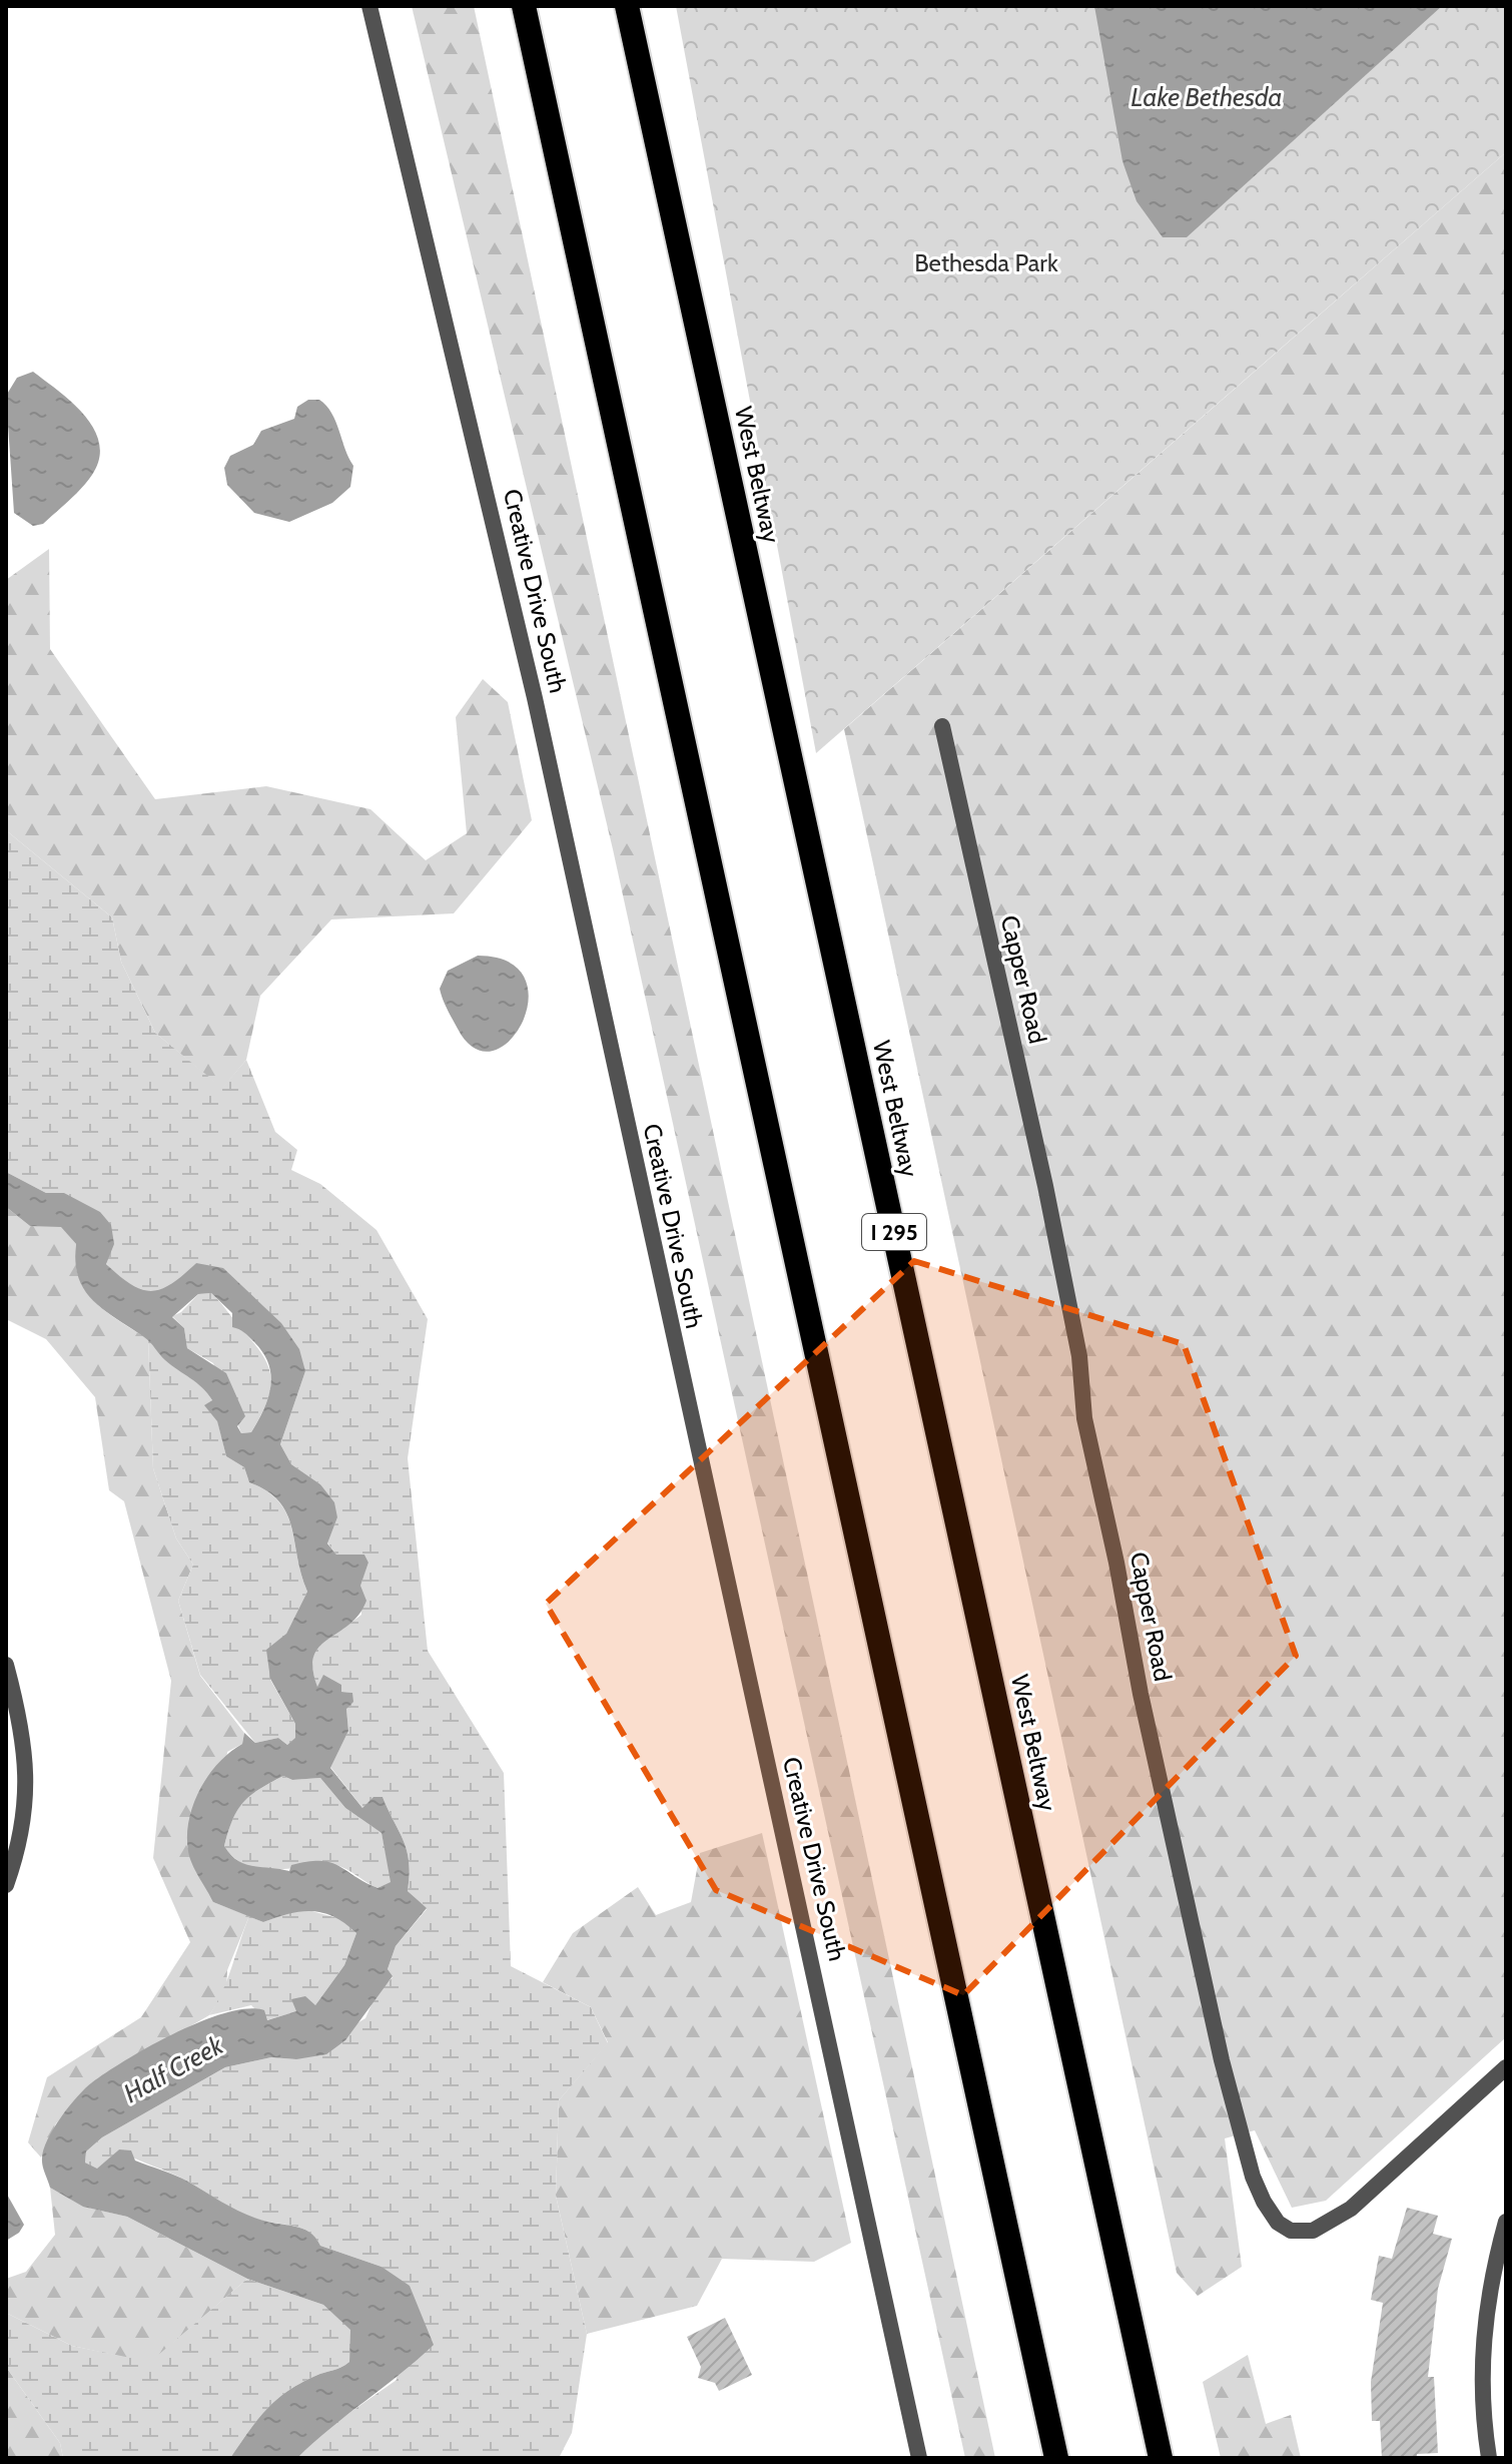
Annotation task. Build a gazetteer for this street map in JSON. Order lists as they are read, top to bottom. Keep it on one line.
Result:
{"streets":{"highway":["West Beltway","I 295"],"street":["Creative Drive South","Capper Road"]},"water":["Lake Bethesda","Half Creek"],"parks":["Bethesda Park"]}
